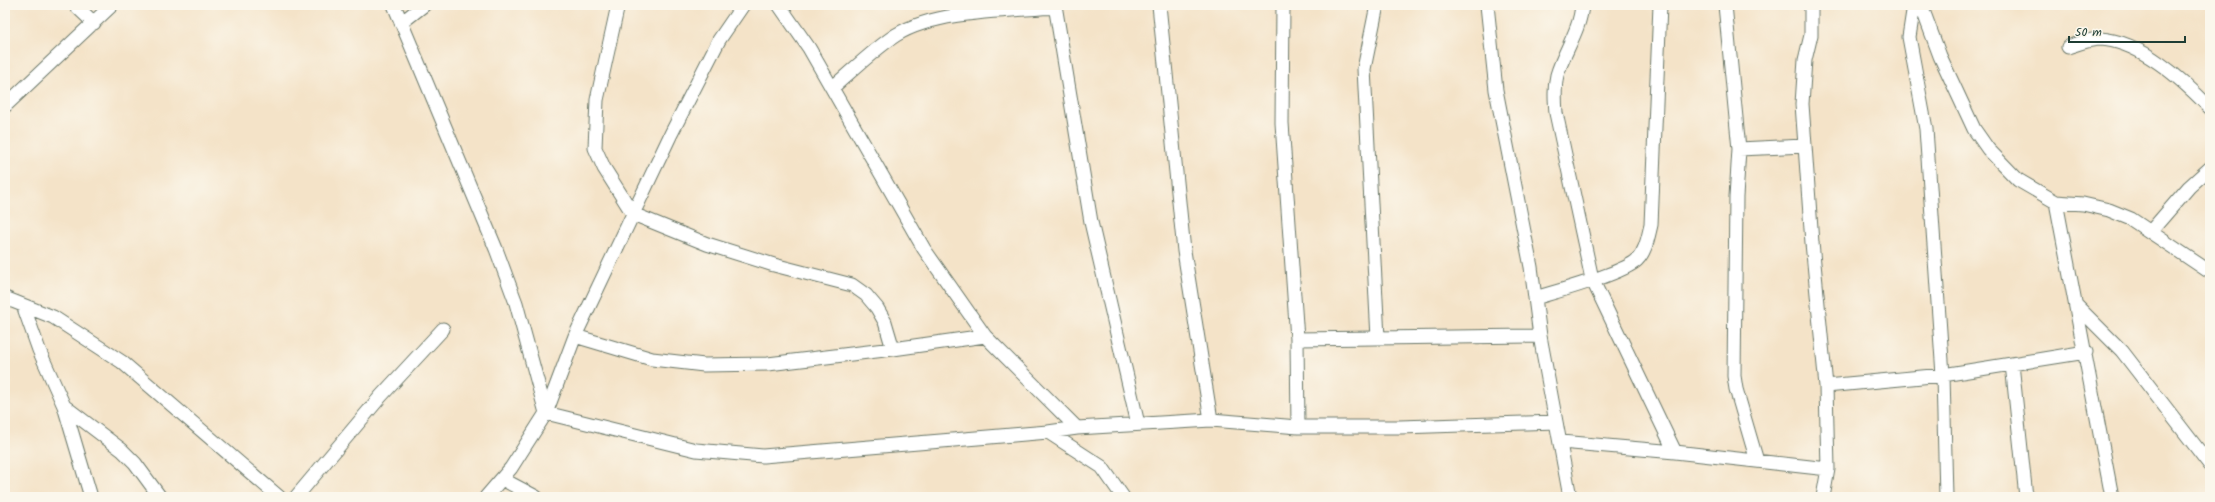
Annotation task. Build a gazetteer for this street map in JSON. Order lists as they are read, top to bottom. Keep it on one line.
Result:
{"scale_bar":"50 m"}
